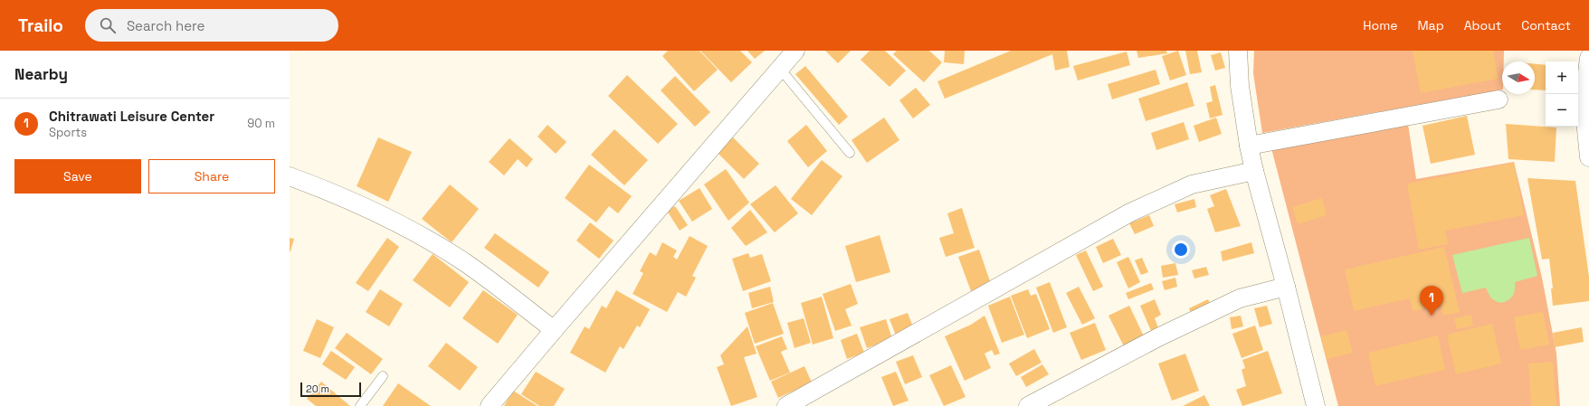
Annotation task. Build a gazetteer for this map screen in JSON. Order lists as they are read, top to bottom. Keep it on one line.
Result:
{"scale_bar":"20 m","north":"right","page":{"header":"Trailo","search":"Search here","nav":["Home","Map","About","Contact"],"heading":"Nearby","map_buttons":["+","−"],"list":[{"mark":"1","name":"Chitrawati Leisure Center","note":"Sports","value":"90 m"}],"buttons":["Save","Share"],"pins":"1","scale":"20 m"}}
